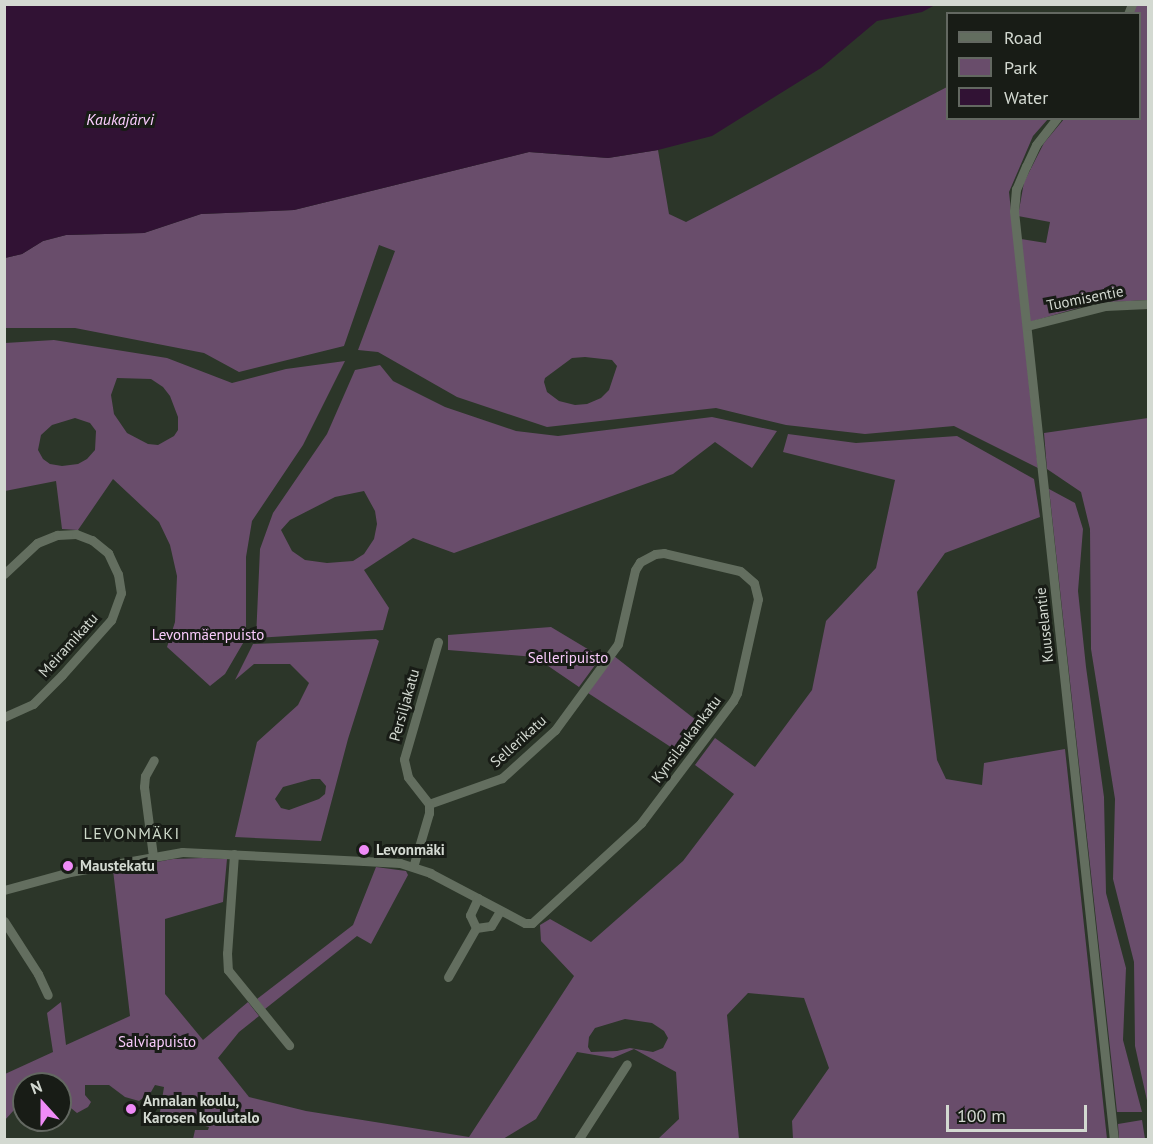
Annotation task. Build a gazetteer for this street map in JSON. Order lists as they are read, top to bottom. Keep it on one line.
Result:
{"streets":{"street":["Tuomisentie","Kuuselantie","Meiramikatu","Persiljakatu","Kynsilaukankatu","Sellerikatu"]},"crossings":[["Tuomisentie","Kuuselantie"],["Persiljakatu","Sellerikatu"],["Kynsilaukankatu","Sellerikatu"]],"districts":["LEVONMÄKI"],"water":["Kaukajärvi"],"parks":["Levonmäenpuisto","Selleripuisto","Salviapuisto"],"places":["Levonmäki","Maustekatu","Annalan koulu, Karosen koulutalo"],"legend":["Road","Park","Water"],"scale_bar":"100 m","north":"top"}
